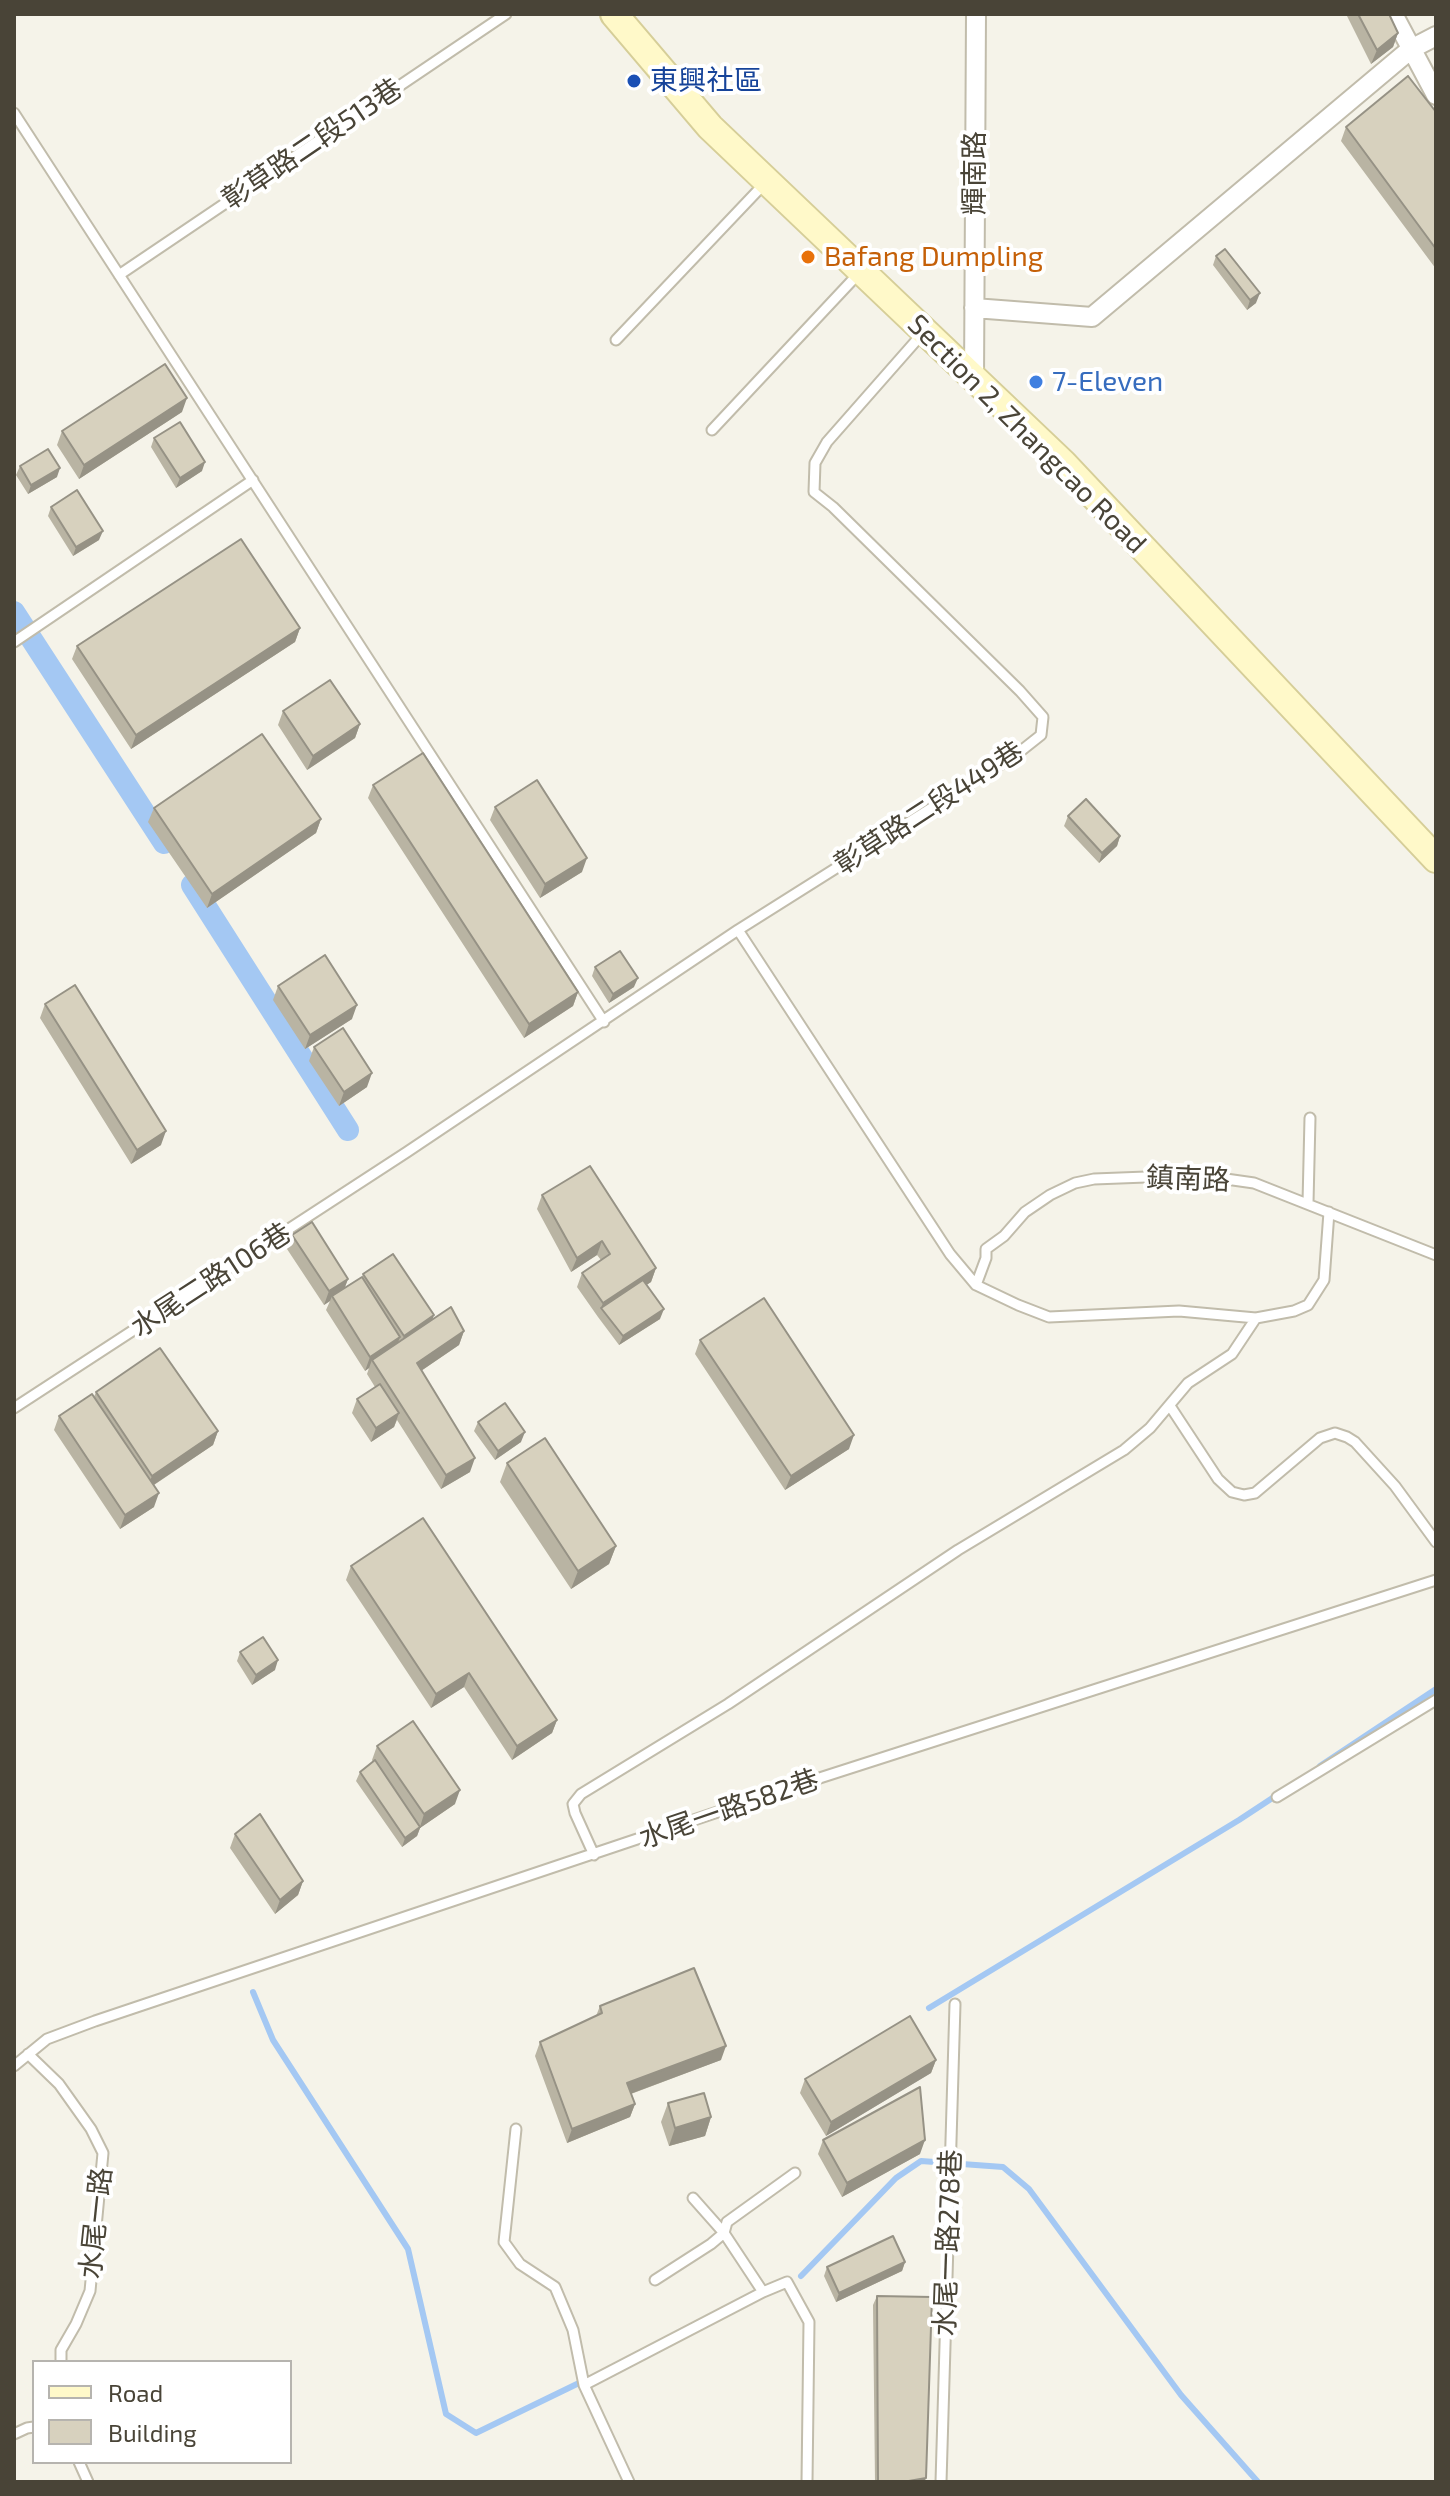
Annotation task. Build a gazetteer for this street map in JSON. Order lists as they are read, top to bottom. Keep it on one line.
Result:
{"streets":{"street":["輝南路","Section 2, Zhangcao Road"],"lane":["彰草路二段513巷","彰草路二段449巷","鎮南路","水尾二路106巷","水尾一路582巷","水尾一路","水尾一路278巷"]},"crossings":[["輝南路","Section 2, Zhangcao Road"],["Section 2, Zhangcao Road","彰草路二段449巷"],["彰草路二段449巷","水尾二路106巷"],["水尾一路582巷","水尾一路"]],"places":["東興社區","Bafang Dumpling","7-Eleven"],"legend":["Road","Building"]}
